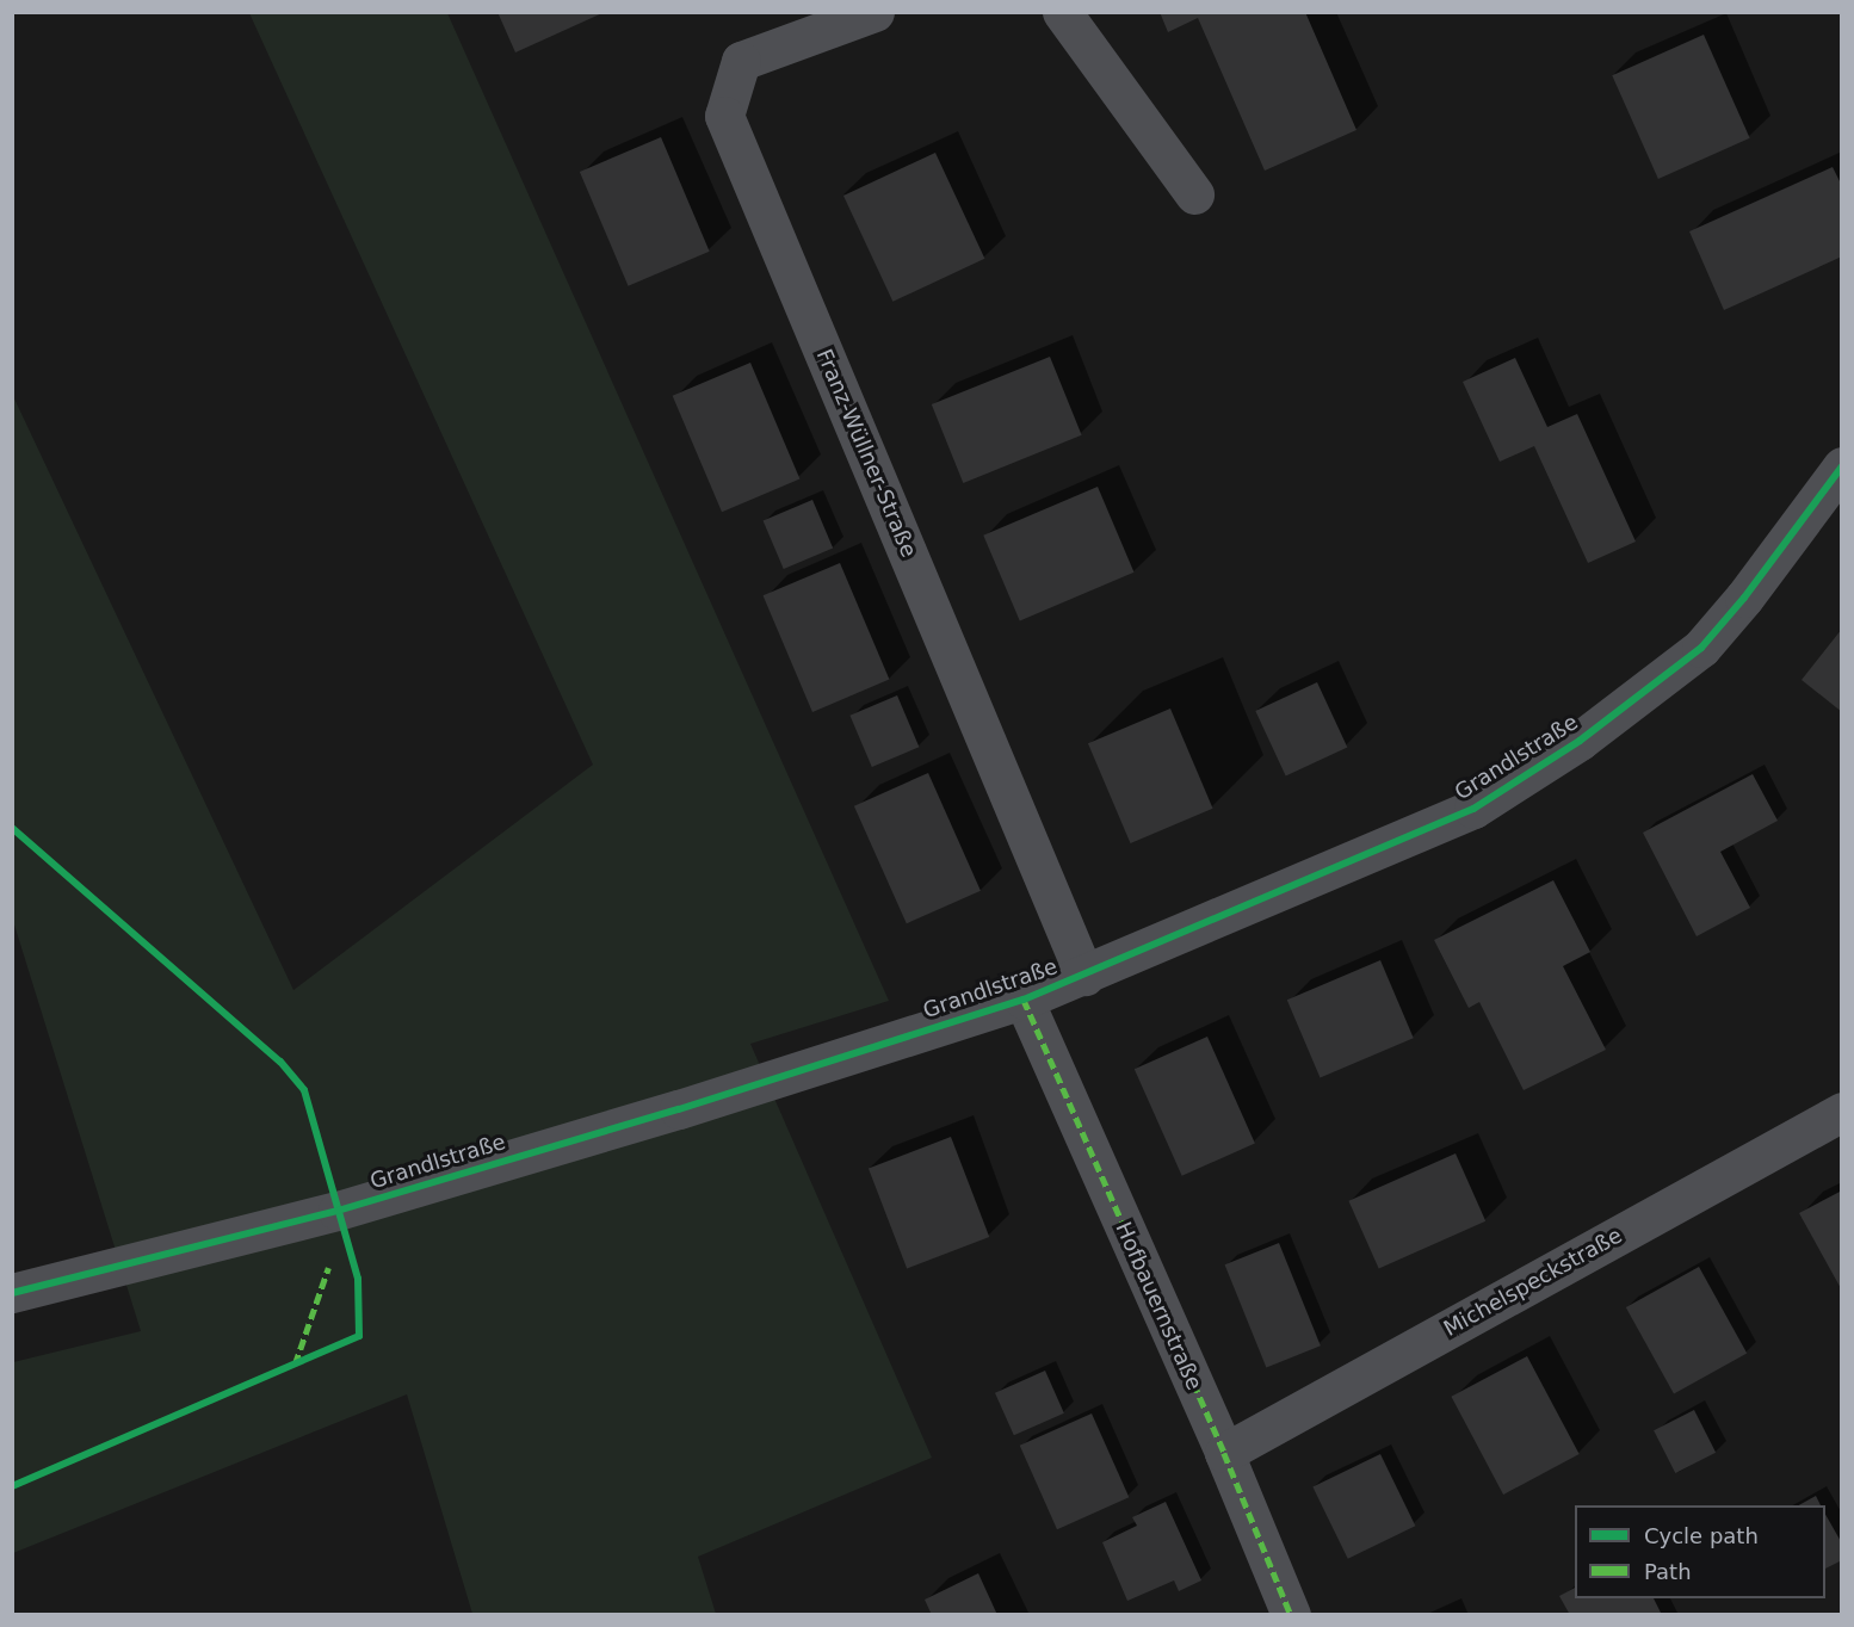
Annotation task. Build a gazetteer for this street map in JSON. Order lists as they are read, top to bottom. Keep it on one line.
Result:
{"streets":{"street":["Franz-Wüllner-Straße","Grandlstraße","Michelspeckstraße","Hofbauernstraße"]},"crossings":[["Franz-Wüllner-Straße","Grandlstraße"],["Grandlstraße","Hofbauernstraße"],["Michelspeckstraße","Hofbauernstraße"]],"legend":["Cycle path","Path"]}
